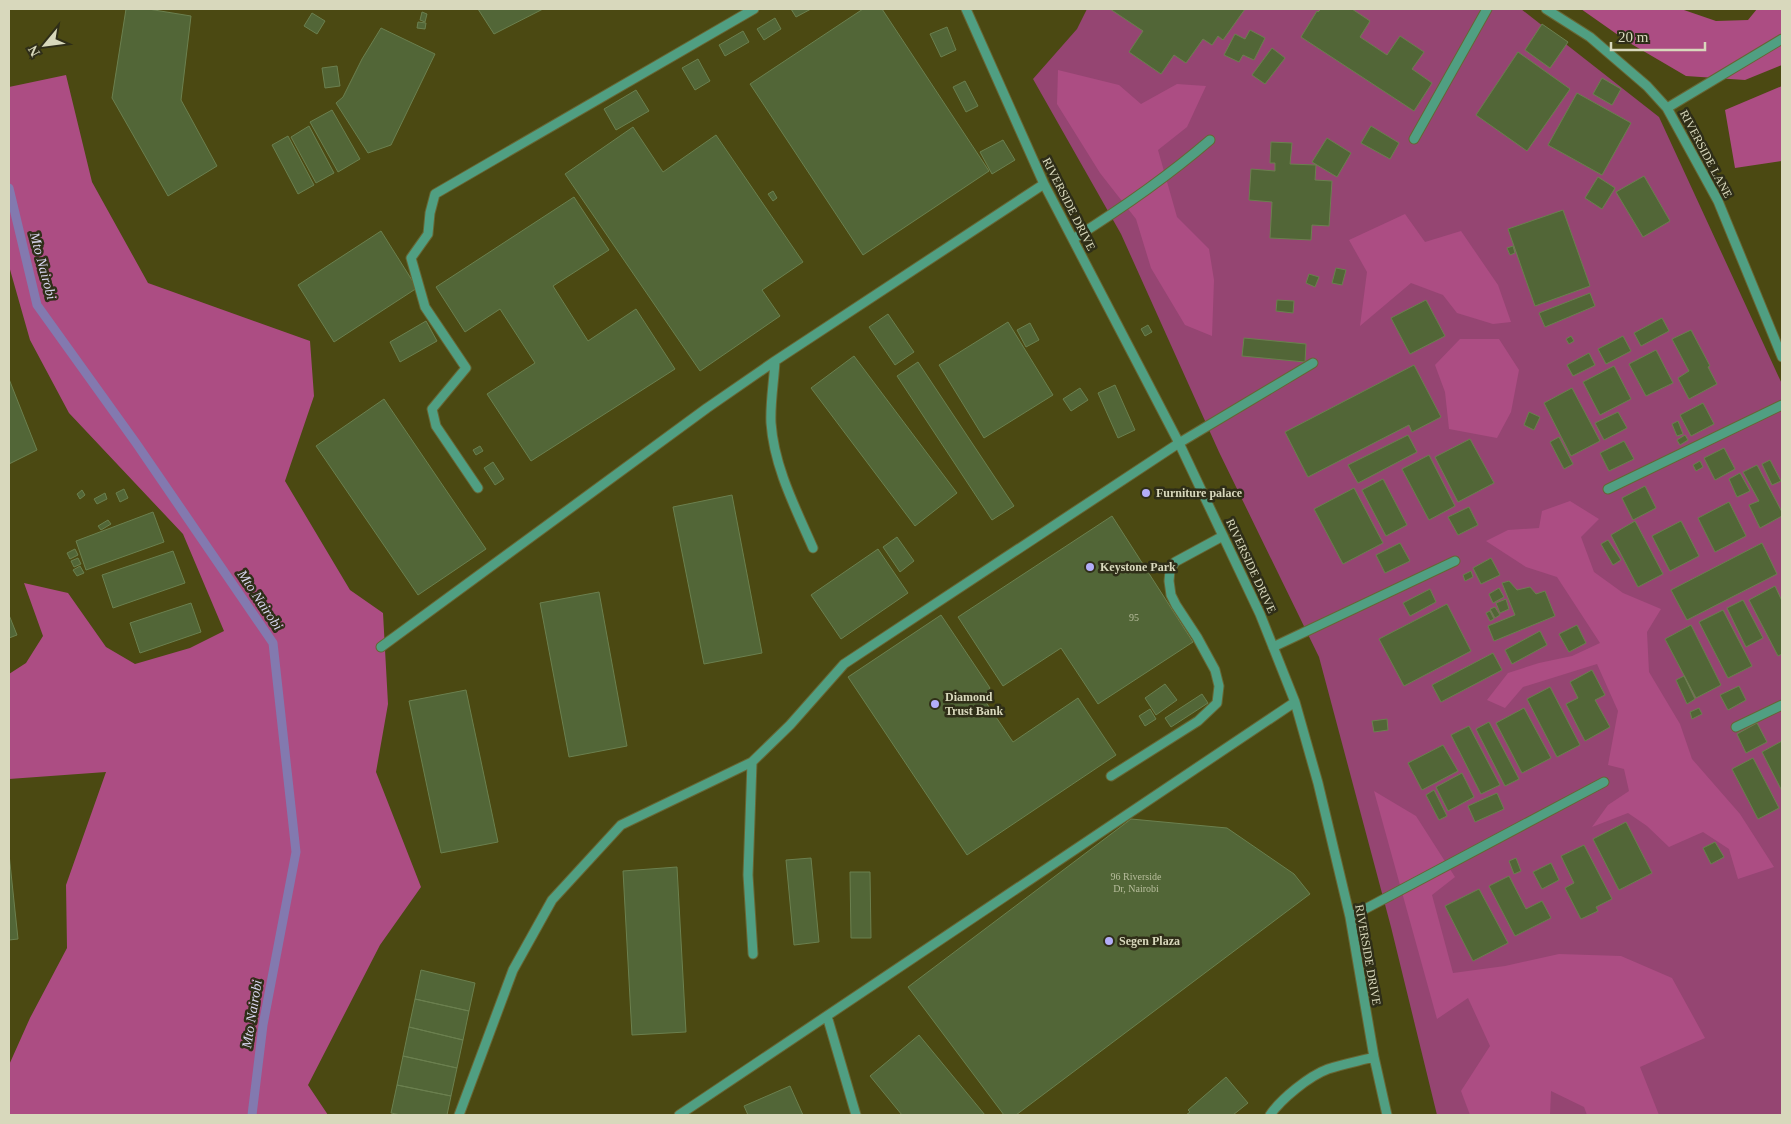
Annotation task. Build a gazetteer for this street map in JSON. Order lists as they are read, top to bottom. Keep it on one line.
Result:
{"streets":{"street":["RIVERSIDE LANE","RIVERSIDE DRIVE"]},"water":["Mto Nairobi"],"places":["Furniture palace","Keystone Park","Diamond Trust Bank","Segen Plaza"],"house_numbers":["95","96 Riverside Dr, Nairobi"],"scale_bar":"20 m","north":"bottom left"}
